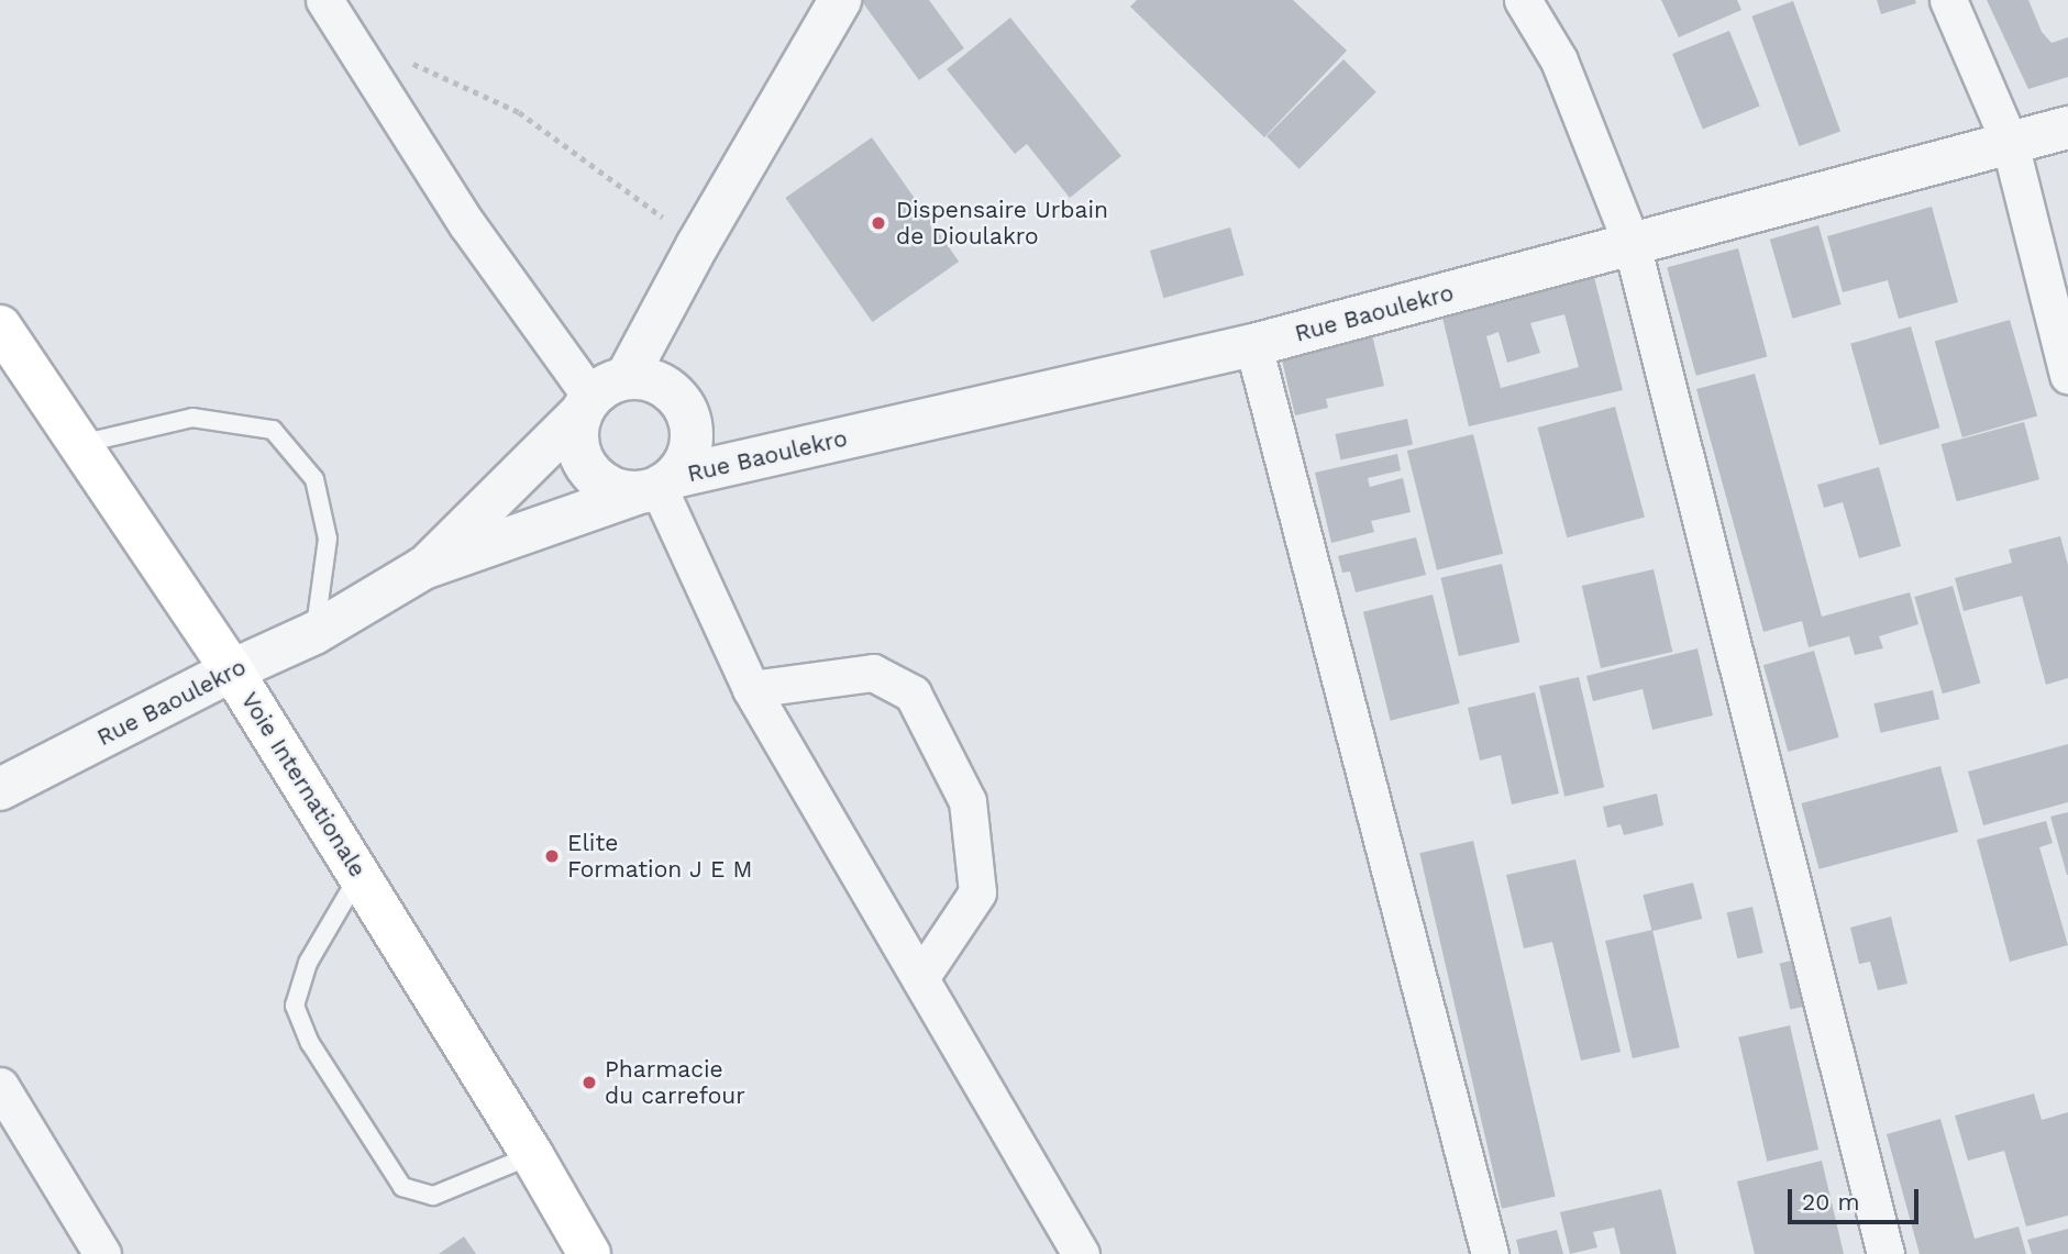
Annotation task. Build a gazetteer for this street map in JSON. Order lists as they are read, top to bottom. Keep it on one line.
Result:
{"streets":{"main road":["Voie Internationale"],"street":["Rue Baoulekro"]},"crossings":[["Rue Baoulekro","Voie Internationale"]],"places":["Dispensaire Urbain de Dioulakro","Elite Formation J E M","Pharmacie du carrefour"],"scale_bar":"20 m"}
